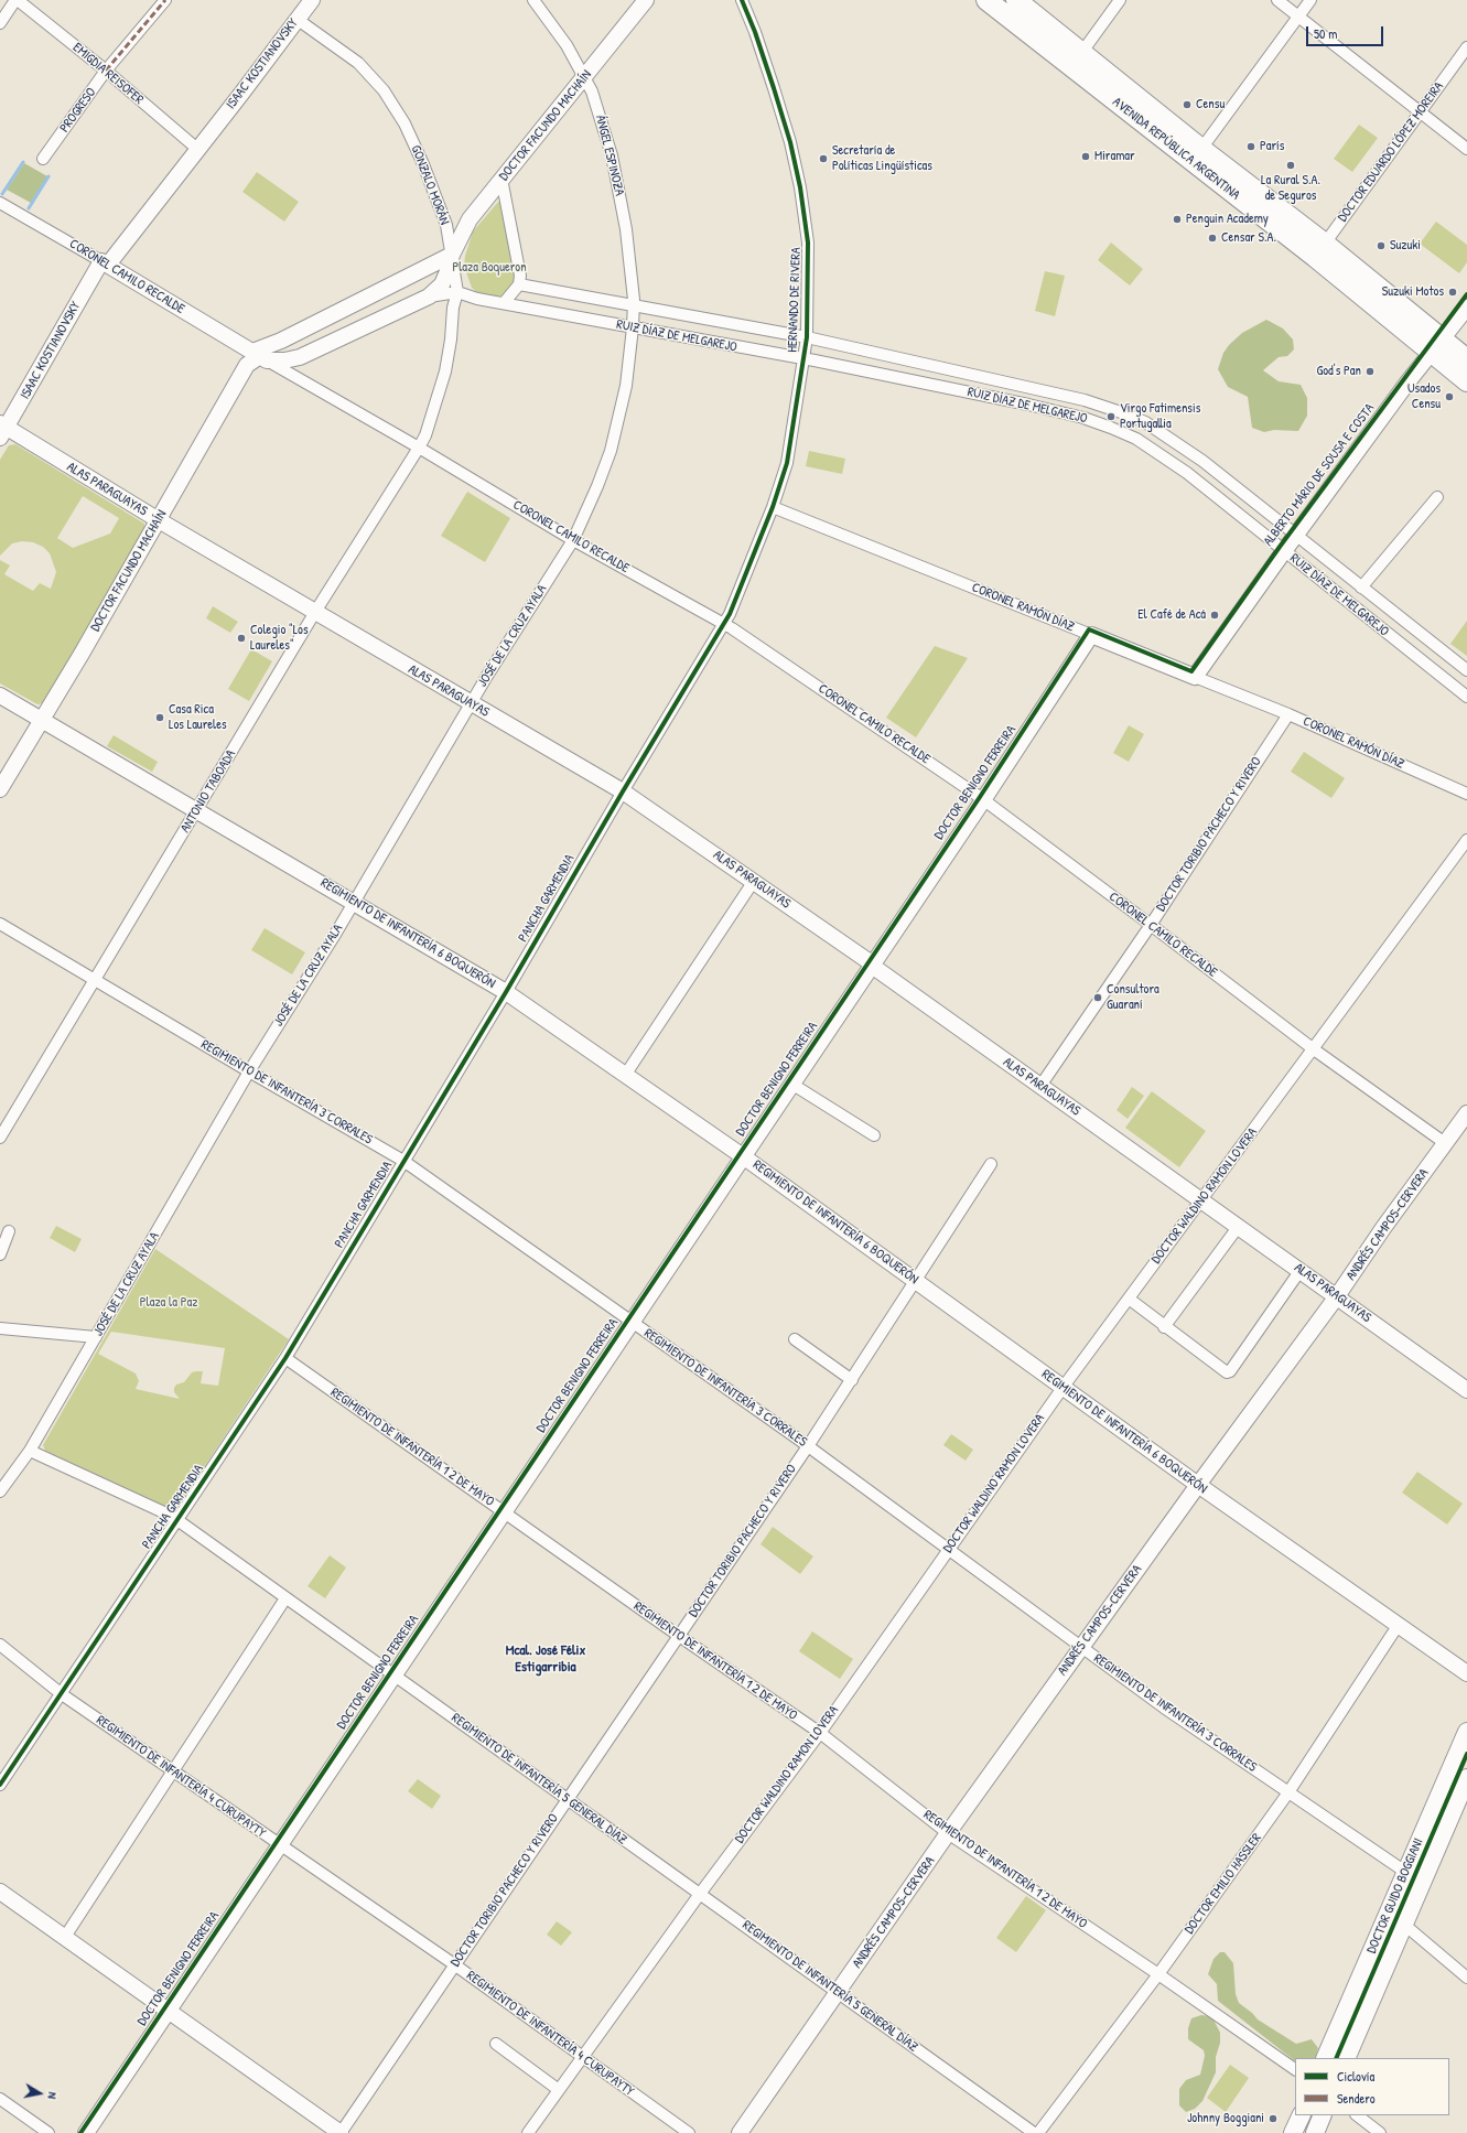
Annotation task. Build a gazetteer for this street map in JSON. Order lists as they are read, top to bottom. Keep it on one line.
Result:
{"streets":{"highway":["AVENIDA REPÚBLICA ARGENTINA"],"main road":["DOCTOR GUIDO BOGGIANI"],"street":["ISAAC KOSTIANOVSKY","EMIGDIA REISOFER","PROGRESO","DOCTOR FACUNDO MACHAÍN","DOCTOR EDUARDO LÓPEZ MOREIRA","ÁNGEL ESPINOZA","GONZALO MORÁN","CORONEL CAMILO RECALDE","HERNANDO DE RIVERA","RUIZ DÍAZ DE MELGAREJO","ALBERTO MÁRIO DE SOUSA E COSTA","ALAS PARAGUAYAS","CORONEL RAMÓN DÍAZ","JOSÉ DE LA CRUZ AYALA","DOCTOR BENIGNO FERREIRA","ANTONIO TABOADA","DOCTOR TORIBIO PACHECO Y RIVERO","PANCHA GARMENDIA","REGIMIENTO DE INFANTERÍA 6 BOQUERÓN","REGIMIENTO DE INFANTERÍA 3 CORRALES","DOCTOR WALDINO RAMON LOVERA","ANDRÉS CAMPOS-CERVERA","REGIMIENTO DE INFANTERÍA 1 2 DE MAYO","REGIMIENTO DE INFANTERÍA 4 CURUPAYTY","REGIMIENTO DE INFANTERÍA 5 GENERAL DÍAZ","DOCTOR EMILIO HASSLER"]},"crossings":[["ISAAC KOSTIANOVSKY","EMIGDIA REISOFER"],["ISAAC KOSTIANOVSKY","GONZALO MORÁN"],["ISAAC KOSTIANOVSKY","CORONEL CAMILO RECALDE"],["ISAAC KOSTIANOVSKY","ALAS PARAGUAYAS"],["EMIGDIA REISOFER","PROGRESO"],["DOCTOR FACUNDO MACHAÍN","ÁNGEL ESPINOZA"],["DOCTOR FACUNDO MACHAÍN","GONZALO MORÁN"],["DOCTOR FACUNDO MACHAÍN","CORONEL CAMILO RECALDE"],["DOCTOR FACUNDO MACHAÍN","RUIZ DÍAZ DE MELGAREJO"],["DOCTOR FACUNDO MACHAÍN","ALAS PARAGUAYAS"],["DOCTOR FACUNDO MACHAÍN","REGIMIENTO DE INFANTERÍA 6 BOQUERÓN"],["AVENIDA REPÚBLICA ARGENTINA","DOCTOR EDUARDO LÓPEZ MOREIRA"],["AVENIDA REPÚBLICA ARGENTINA","ALBERTO MÁRIO DE SOUSA E COSTA"],["ÁNGEL ESPINOZA","RUIZ DÍAZ DE MELGAREJO"],["ÁNGEL ESPINOZA","JOSÉ DE LA CRUZ AYALA"],["GONZALO MORÁN","CORONEL CAMILO RECALDE"],["GONZALO MORÁN","RUIZ DÍAZ DE MELGAREJO"],["GONZALO MORÁN","ANTONIO TABOADA"],["CORONEL CAMILO RECALDE","HERNANDO DE RIVERA"],["CORONEL CAMILO RECALDE","JOSÉ DE LA CRUZ AYALA"],["CORONEL CAMILO RECALDE","DOCTOR BENIGNO FERREIRA"],["CORONEL CAMILO RECALDE","ANTONIO TABOADA"],["CORONEL CAMILO RECALDE","DOCTOR TORIBIO PACHECO Y RIVERO"],["CORONEL CAMILO RECALDE","PANCHA GARMENDIA"],["CORONEL CAMILO RECALDE","DOCTOR WALDINO RAMON LOVERA"],["CORONEL CAMILO RECALDE","ANDRÉS CAMPOS-CERVERA"],["HERNANDO DE RIVERA","RUIZ DÍAZ DE MELGAREJO"],["HERNANDO DE RIVERA","CORONEL RAMÓN DÍAZ"],["HERNANDO DE RIVERA","PANCHA GARMENDIA"],["RUIZ DÍAZ DE MELGAREJO","ALBERTO MÁRIO DE SOUSA E COSTA"],["RUIZ DÍAZ DE MELGAREJO","JOSÉ DE LA CRUZ AYALA"],["ALBERTO MÁRIO DE SOUSA E COSTA","CORONEL RAMÓN DÍAZ"],["ALAS PARAGUAYAS","JOSÉ DE LA CRUZ AYALA"],["ALAS PARAGUAYAS","DOCTOR BENIGNO FERREIRA"],["ALAS PARAGUAYAS","ANTONIO TABOADA"],["ALAS PARAGUAYAS","DOCTOR TORIBIO PACHECO Y RIVERO"],["ALAS PARAGUAYAS","PANCHA GARMENDIA"],["ALAS PARAGUAYAS","DOCTOR WALDINO RAMON LOVERA"],["ALAS PARAGUAYAS","ANDRÉS CAMPOS-CERVERA"],["CORONEL RAMÓN DÍAZ","DOCTOR BENIGNO FERREIRA"],["CORONEL RAMÓN DÍAZ","DOCTOR TORIBIO PACHECO Y RIVERO"],["JOSÉ DE LA CRUZ AYALA","REGIMIENTO DE INFANTERÍA 6 BOQUERÓN"],["JOSÉ DE LA CRUZ AYALA","REGIMIENTO DE INFANTERÍA 3 CORRALES"],["JOSÉ DE LA CRUZ AYALA","REGIMIENTO DE INFANTERÍA 5 GENERAL DÍAZ"],["DOCTOR BENIGNO FERREIRA","REGIMIENTO DE INFANTERÍA 6 BOQUERÓN"],["DOCTOR BENIGNO FERREIRA","REGIMIENTO DE INFANTERÍA 3 CORRALES"],["DOCTOR BENIGNO FERREIRA","REGIMIENTO DE INFANTERÍA 1 2 DE MAYO"],["DOCTOR BENIGNO FERREIRA","REGIMIENTO DE INFANTERÍA 4 CURUPAYTY"],["DOCTOR BENIGNO FERREIRA","REGIMIENTO DE INFANTERÍA 5 GENERAL DÍAZ"],["ANTONIO TABOADA","REGIMIENTO DE INFANTERÍA 6 BOQUERÓN"],["ANTONIO TABOADA","REGIMIENTO DE INFANTERÍA 3 CORRALES"],["DOCTOR TORIBIO PACHECO Y RIVERO","REGIMIENTO DE INFANTERÍA 6 BOQUERÓN"],["DOCTOR TORIBIO PACHECO Y RIVERO","REGIMIENTO DE INFANTERÍA 3 CORRALES"],["DOCTOR TORIBIO PACHECO Y RIVERO","REGIMIENTO DE INFANTERÍA 1 2 DE MAYO"],["DOCTOR TORIBIO PACHECO Y RIVERO","REGIMIENTO DE INFANTERÍA 4 CURUPAYTY"],["DOCTOR TORIBIO PACHECO Y RIVERO","REGIMIENTO DE INFANTERÍA 5 GENERAL DÍAZ"],["PANCHA GARMENDIA","REGIMIENTO DE INFANTERÍA 6 BOQUERÓN"],["PANCHA GARMENDIA","REGIMIENTO DE INFANTERÍA 3 CORRALES"],["PANCHA GARMENDIA","REGIMIENTO DE INFANTERÍA 1 2 DE MAYO"],["PANCHA GARMENDIA","REGIMIENTO DE INFANTERÍA 4 CURUPAYTY"],["PANCHA GARMENDIA","REGIMIENTO DE INFANTERÍA 5 GENERAL DÍAZ"],["REGIMIENTO DE INFANTERÍA 6 BOQUERÓN","DOCTOR WALDINO RAMON LOVERA"],["REGIMIENTO DE INFANTERÍA 6 BOQUERÓN","ANDRÉS CAMPOS-CERVERA"],["REGIMIENTO DE INFANTERÍA 6 BOQUERÓN","DOCTOR EMILIO HASSLER"],["REGIMIENTO DE INFANTERÍA 3 CORRALES","DOCTOR WALDINO RAMON LOVERA"],["REGIMIENTO DE INFANTERÍA 3 CORRALES","ANDRÉS CAMPOS-CERVERA"],["REGIMIENTO DE INFANTERÍA 3 CORRALES","DOCTOR EMILIO HASSLER"],["REGIMIENTO DE INFANTERÍA 3 CORRALES","DOCTOR GUIDO BOGGIANI"],["DOCTOR WALDINO RAMON LOVERA","REGIMIENTO DE INFANTERÍA 1 2 DE MAYO"],["DOCTOR WALDINO RAMON LOVERA","REGIMIENTO DE INFANTERÍA 4 CURUPAYTY"],["DOCTOR WALDINO RAMON LOVERA","REGIMIENTO DE INFANTERÍA 5 GENERAL DÍAZ"],["ANDRÉS CAMPOS-CERVERA","REGIMIENTO DE INFANTERÍA 1 2 DE MAYO"],["ANDRÉS CAMPOS-CERVERA","REGIMIENTO DE INFANTERÍA 5 GENERAL DÍAZ"],["REGIMIENTO DE INFANTERÍA 1 2 DE MAYO","DOCTOR EMILIO HASSLER"]],"districts":["Mcal. José Félix Estigarribia"],"parks":["Plaza Boqueron","Plaza la Paz"],"places":["Censu","París","Miramar","Secretaría de Políticas Lingüísticas","La Rural S.A. de Seguros","Penguin Academy","Censar S.A.","Suzuki","Suzuki Motos","God's Pan","Usados Censu","Virgo Fatimensis Portugallia","El Café de Acá","Colegio \"Los Laureles\"","Casa Rica Los Laureles","Consultora Guaraní","Johnny Boggiani"],"legend":["Ciclovía","Sendero"],"scale_bar":"50 m","north":"right"}
